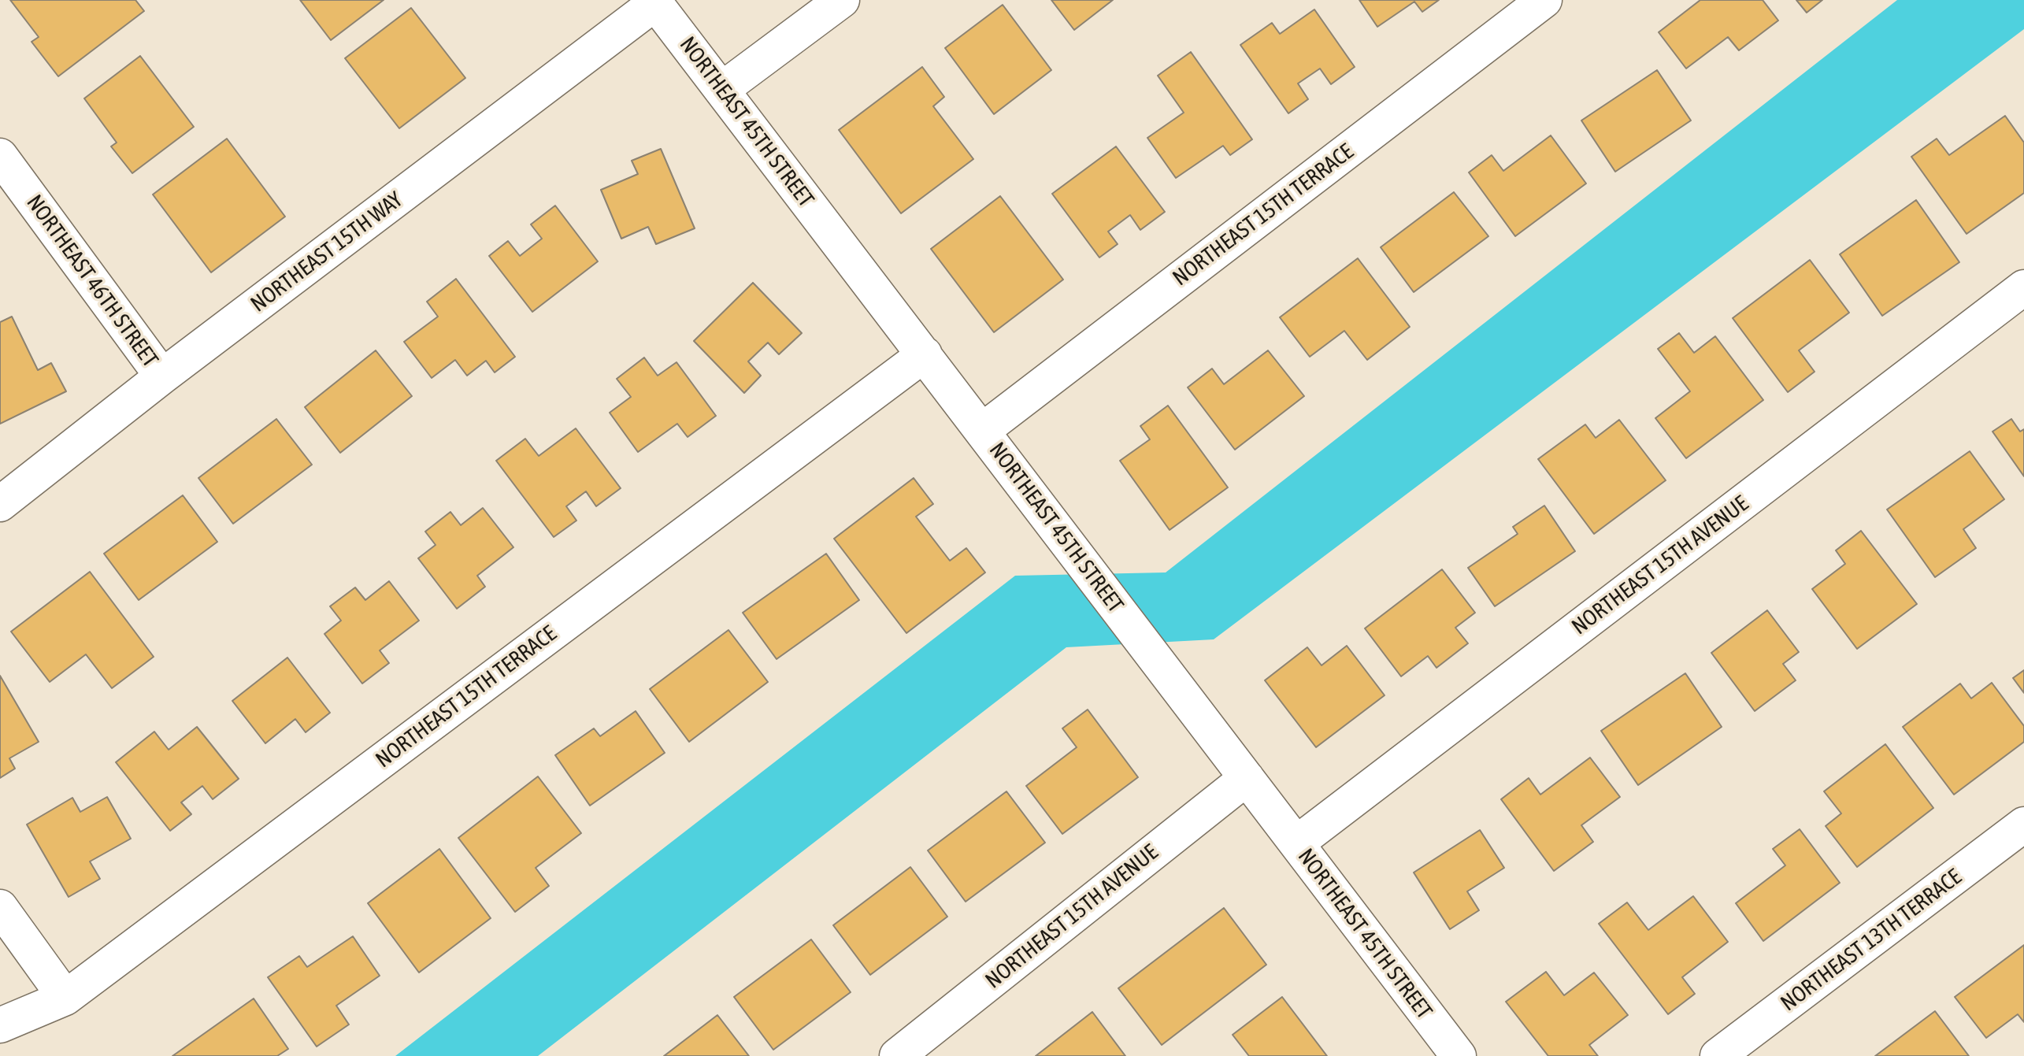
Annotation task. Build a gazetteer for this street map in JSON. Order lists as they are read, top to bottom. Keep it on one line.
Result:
{"streets":{"street":["NORTHEAST 45TH STREET","NORTHEAST 15TH TERRACE","NORTHEAST 15TH WAY","NORTHEAST 46TH STREET","NORTHEAST 15TH AVENUE","NORTHEAST 13TH TERRACE"]},"crossings":[["NORTHEAST 45TH STREET","NORTHEAST 15TH TERRACE"],["NORTHEAST 45TH STREET","NORTHEAST 15TH WAY"],["NORTHEAST 45TH STREET","NORTHEAST 15TH AVENUE"],["NORTHEAST 15TH WAY","NORTHEAST 46TH STREET"]]}
